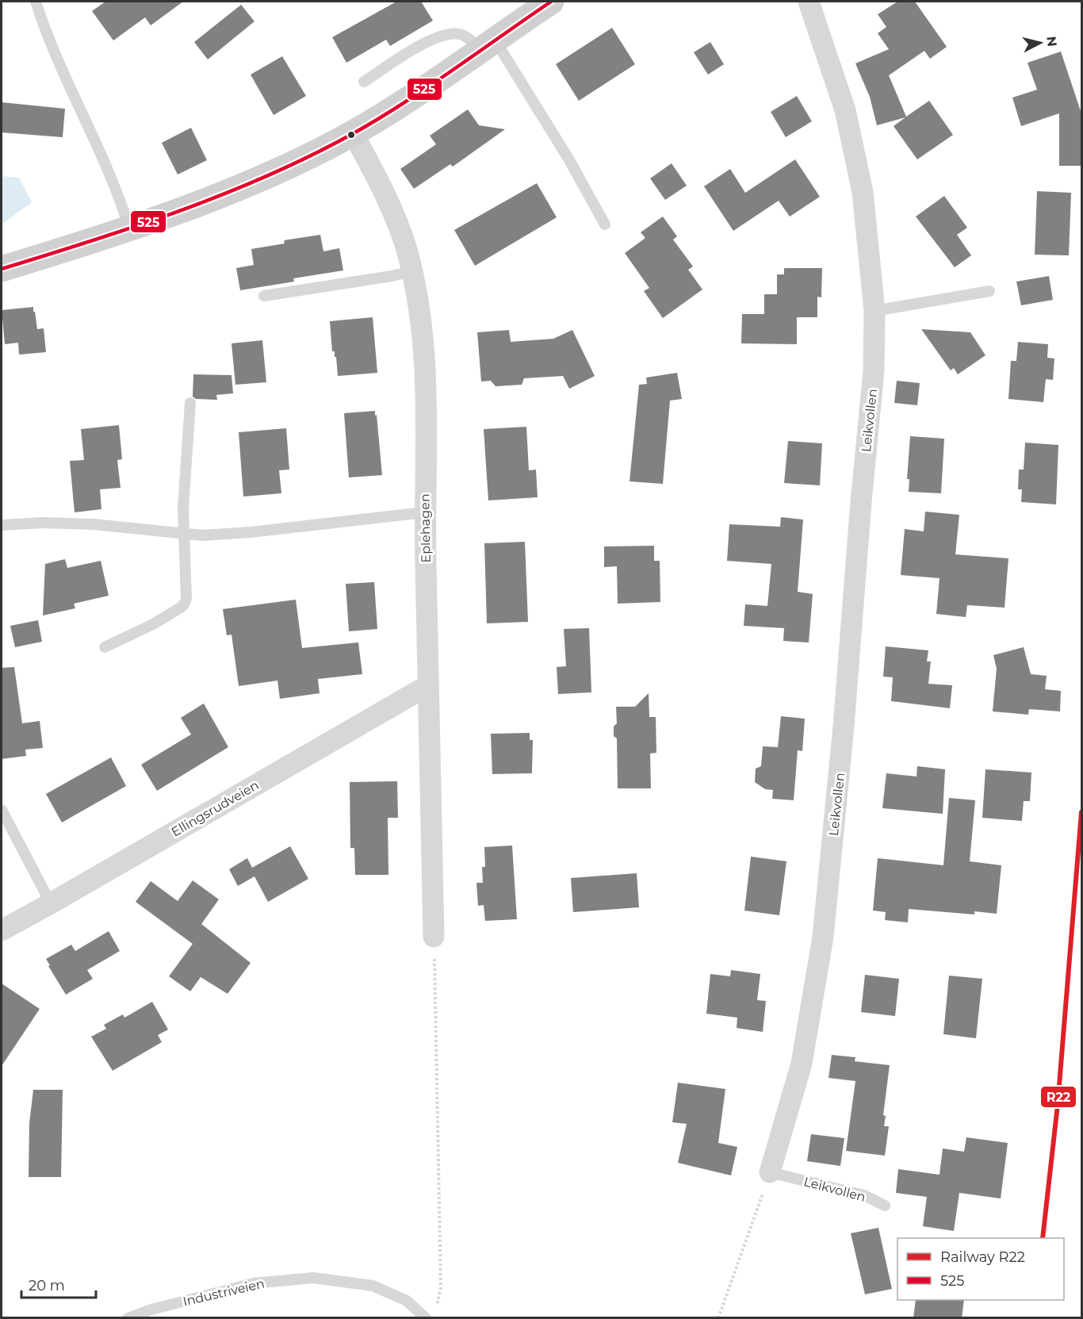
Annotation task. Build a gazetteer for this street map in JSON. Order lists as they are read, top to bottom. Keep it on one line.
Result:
{"streets":{"street":["Leikvollen","Eplehagen","Ellingsrudveien"],"lane":["Industriveien"]},"crossings":[["Eplehagen","Ellingsrudveien"]],"lines":["transit line 525","rail line R22"],"legend":["Railway R22","525"],"scale_bar":"20 m","north":"right"}
